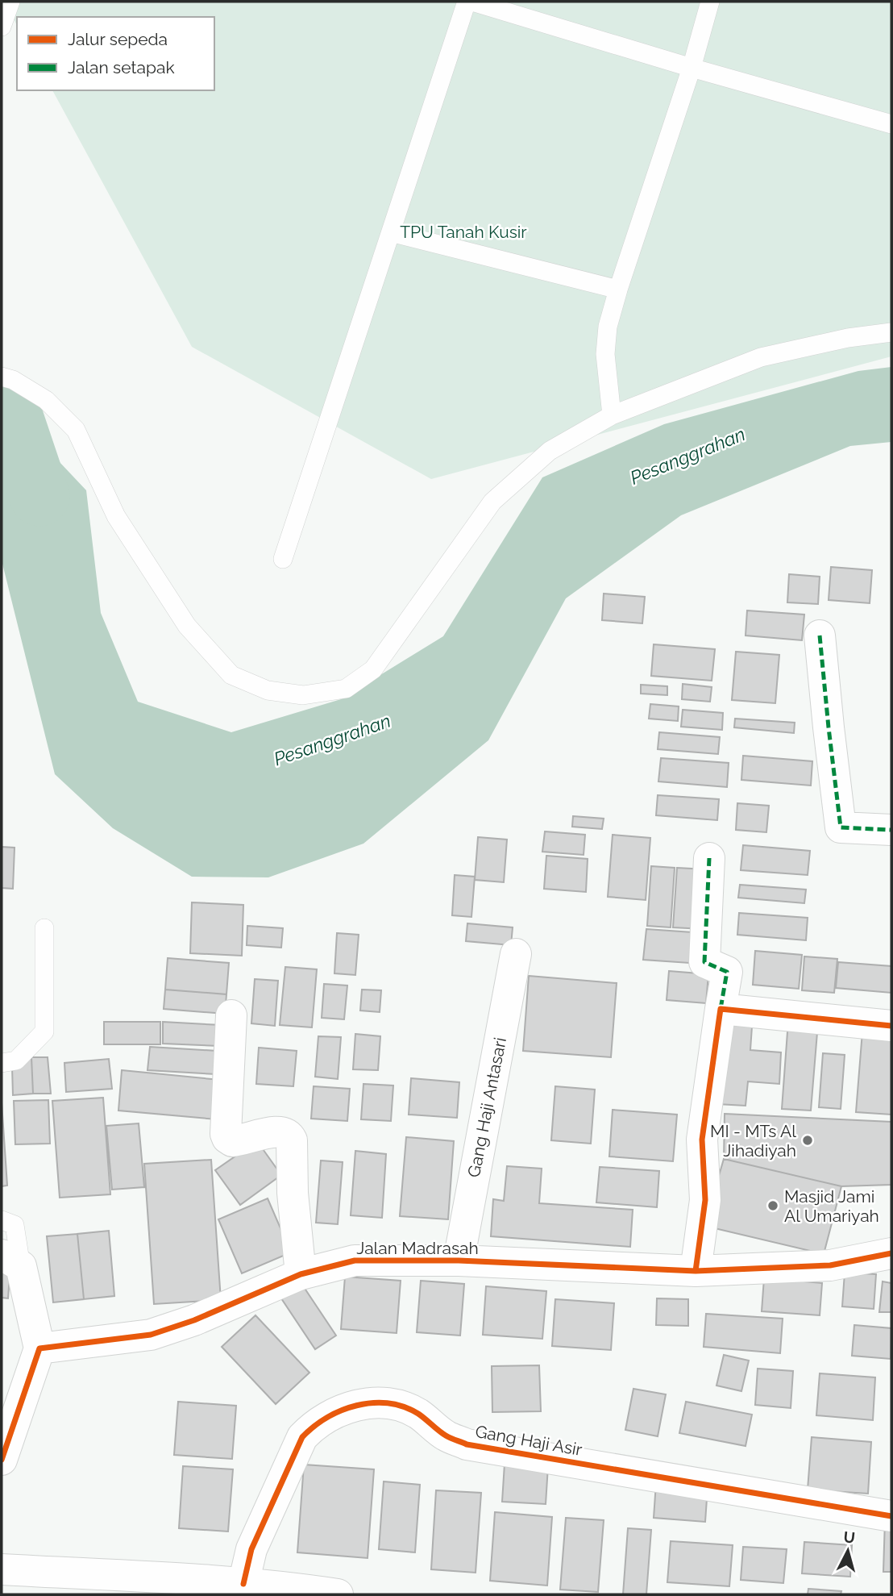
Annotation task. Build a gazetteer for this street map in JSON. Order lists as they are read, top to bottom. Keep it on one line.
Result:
{"streets":{"street":["Gang Haji Antasari","Jalan Madrasah","Gang Haji Asir"]},"crossings":[["Gang Haji Antasari","Jalan Madrasah"]],"water":["Pesanggrahan"],"parks":["TPU Tanah Kusir"],"places":["MI - MTs Al Jihadiyah","Masjid Jami Al Umariyah"],"legend":["Jalur sepeda","Jalan setapak"],"north":"top"}
